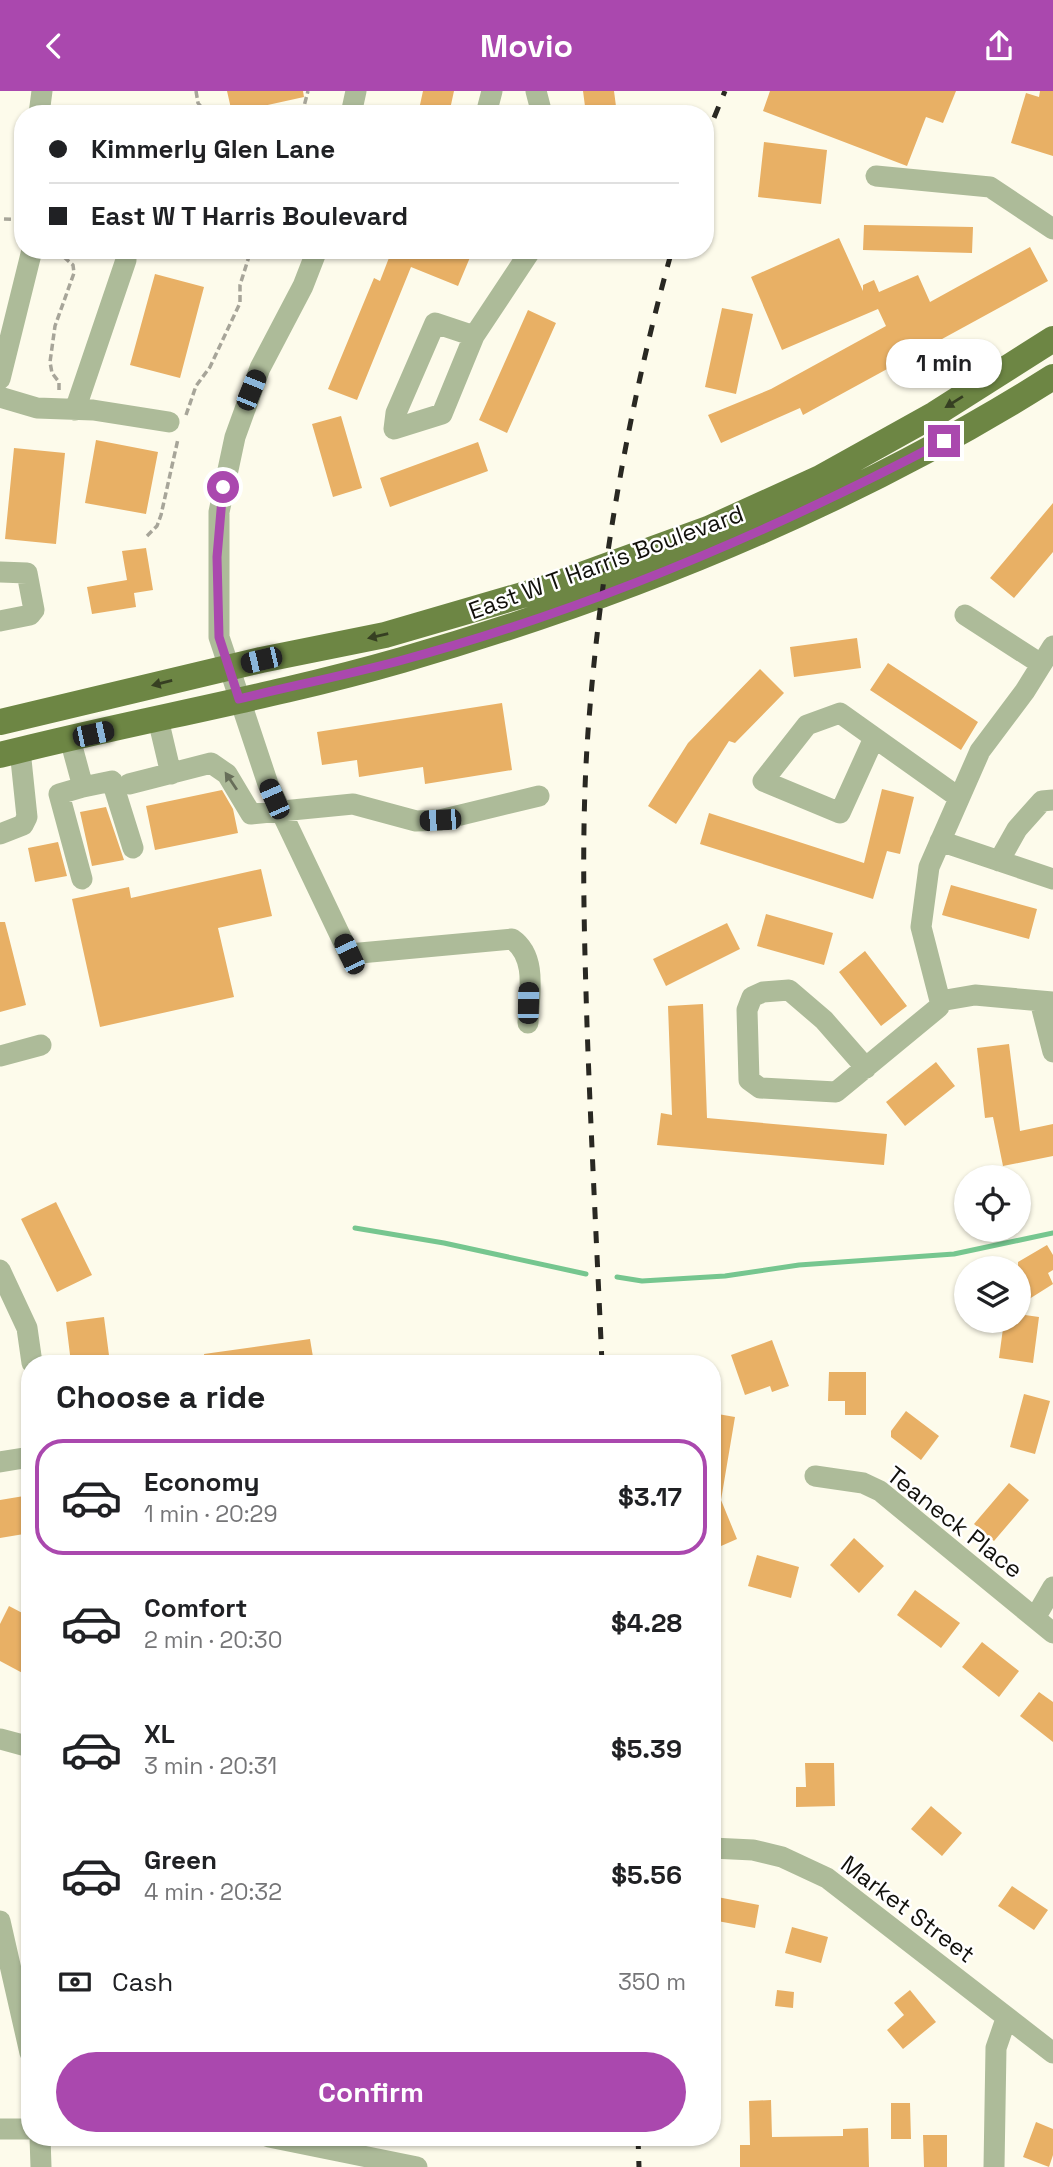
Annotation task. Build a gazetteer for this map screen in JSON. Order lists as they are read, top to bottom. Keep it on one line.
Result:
{"streets":{"main road":["East W T Harris Boulevard"],"street":["Teaneck Place","Market Street"]},"page":{"header":"Movio","banner":["Kimmerly Glen Lane","East W T Harris Boulevard"],"bubble":"1 min","heading":"Choose a ride","list":[{"name":"Economy","note":"1 min · 20:29","value":"$3.17"},{"name":"Comfort","note":"2 min · 20:30","value":"$4.28"},{"name":"XL","note":"3 min · 20:31","value":"$5.39"},{"name":"Green","note":"4 min · 20:32","value":"$5.56"}],"pay":["Cash","350 m"],"buttons":"Confirm"}}
